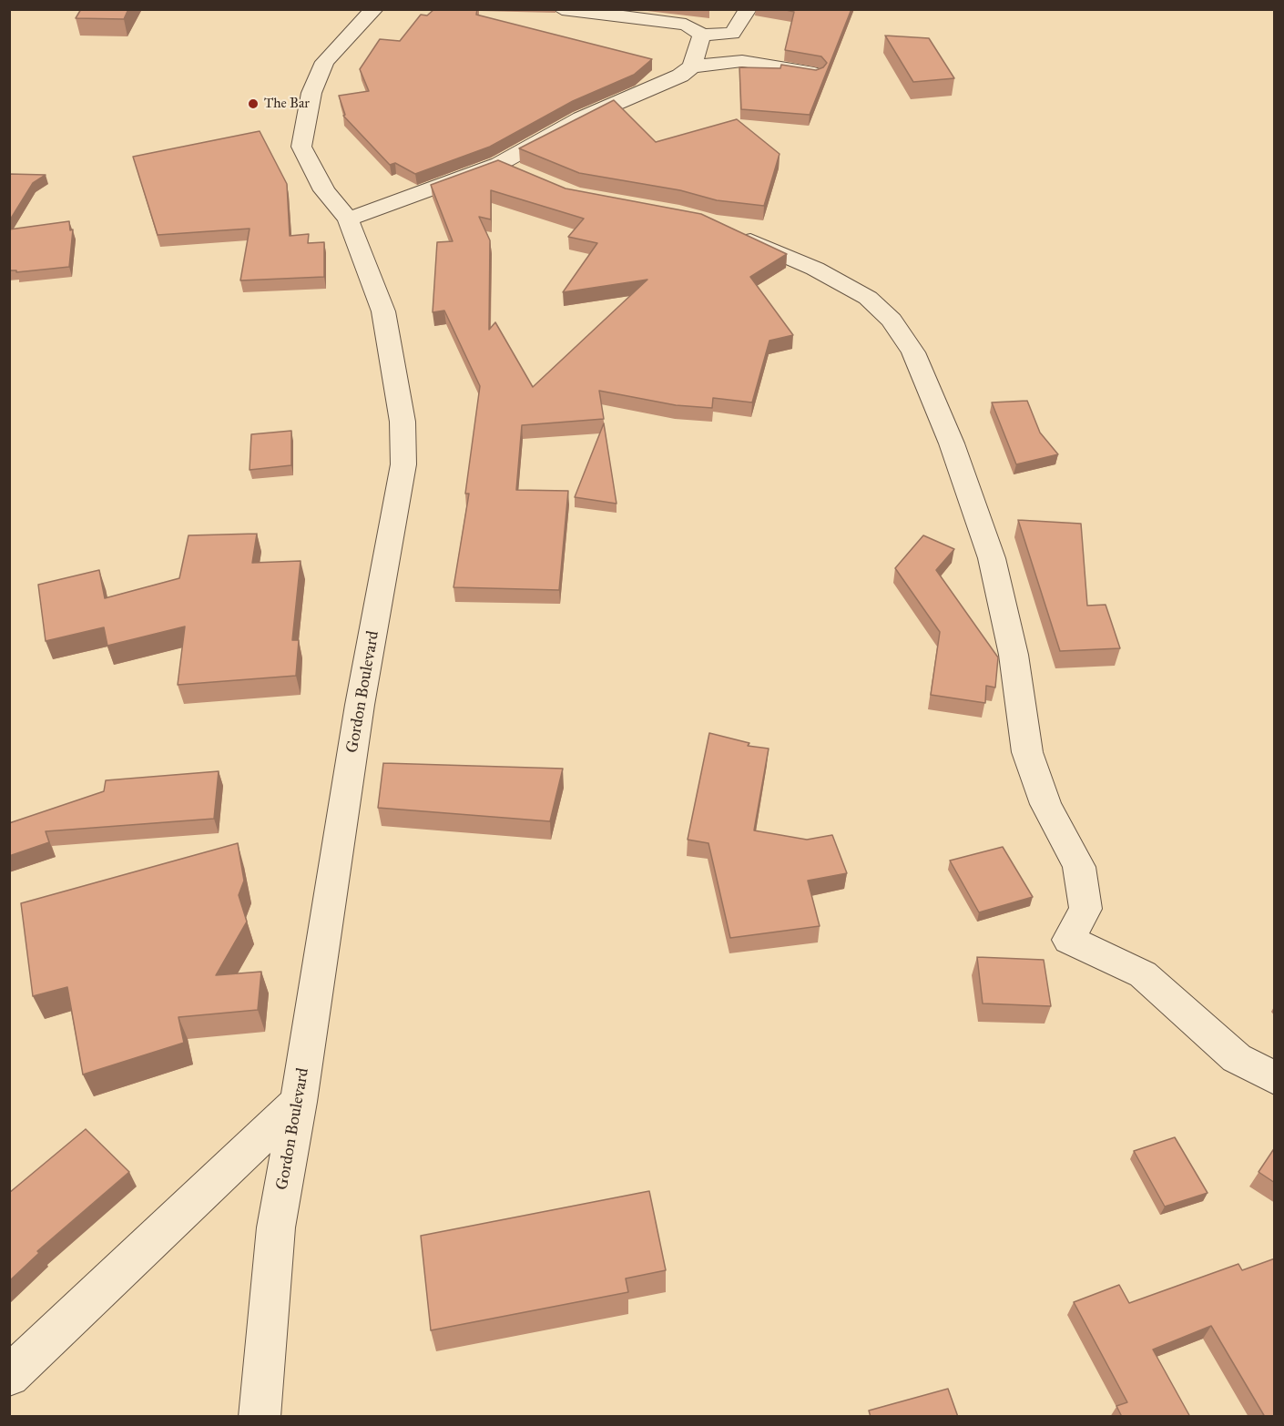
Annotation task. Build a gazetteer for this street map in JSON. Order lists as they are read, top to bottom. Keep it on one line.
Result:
{"streets":{"street":["Gordon Boulevard"]},"places":["The Bar"]}
